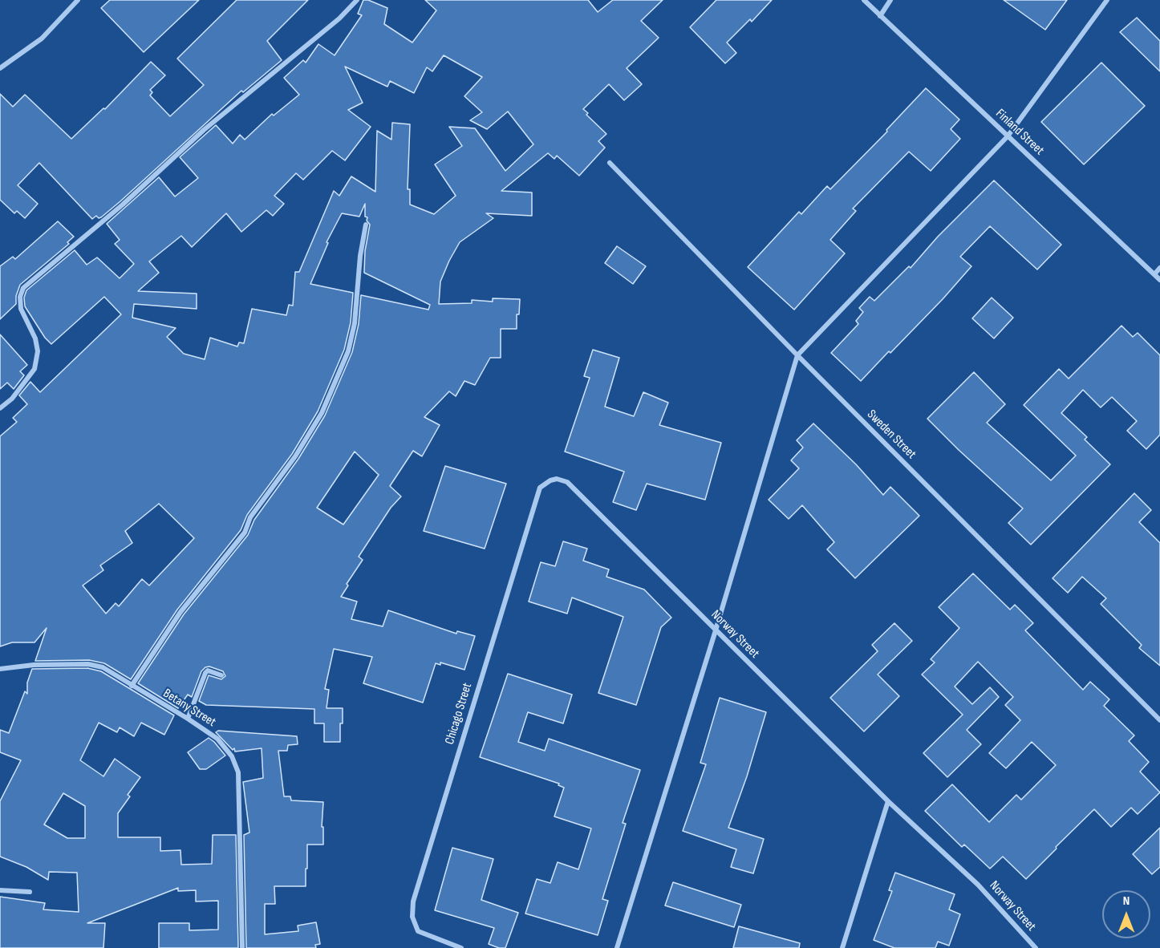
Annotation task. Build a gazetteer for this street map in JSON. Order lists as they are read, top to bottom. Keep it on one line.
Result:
{"streets":{"street":["Finland Street","Sweden Street","Norway Street","Betany Street","Chicago Street"]},"crossings":[["Norway Street","Chicago Street"]],"north":"top"}
